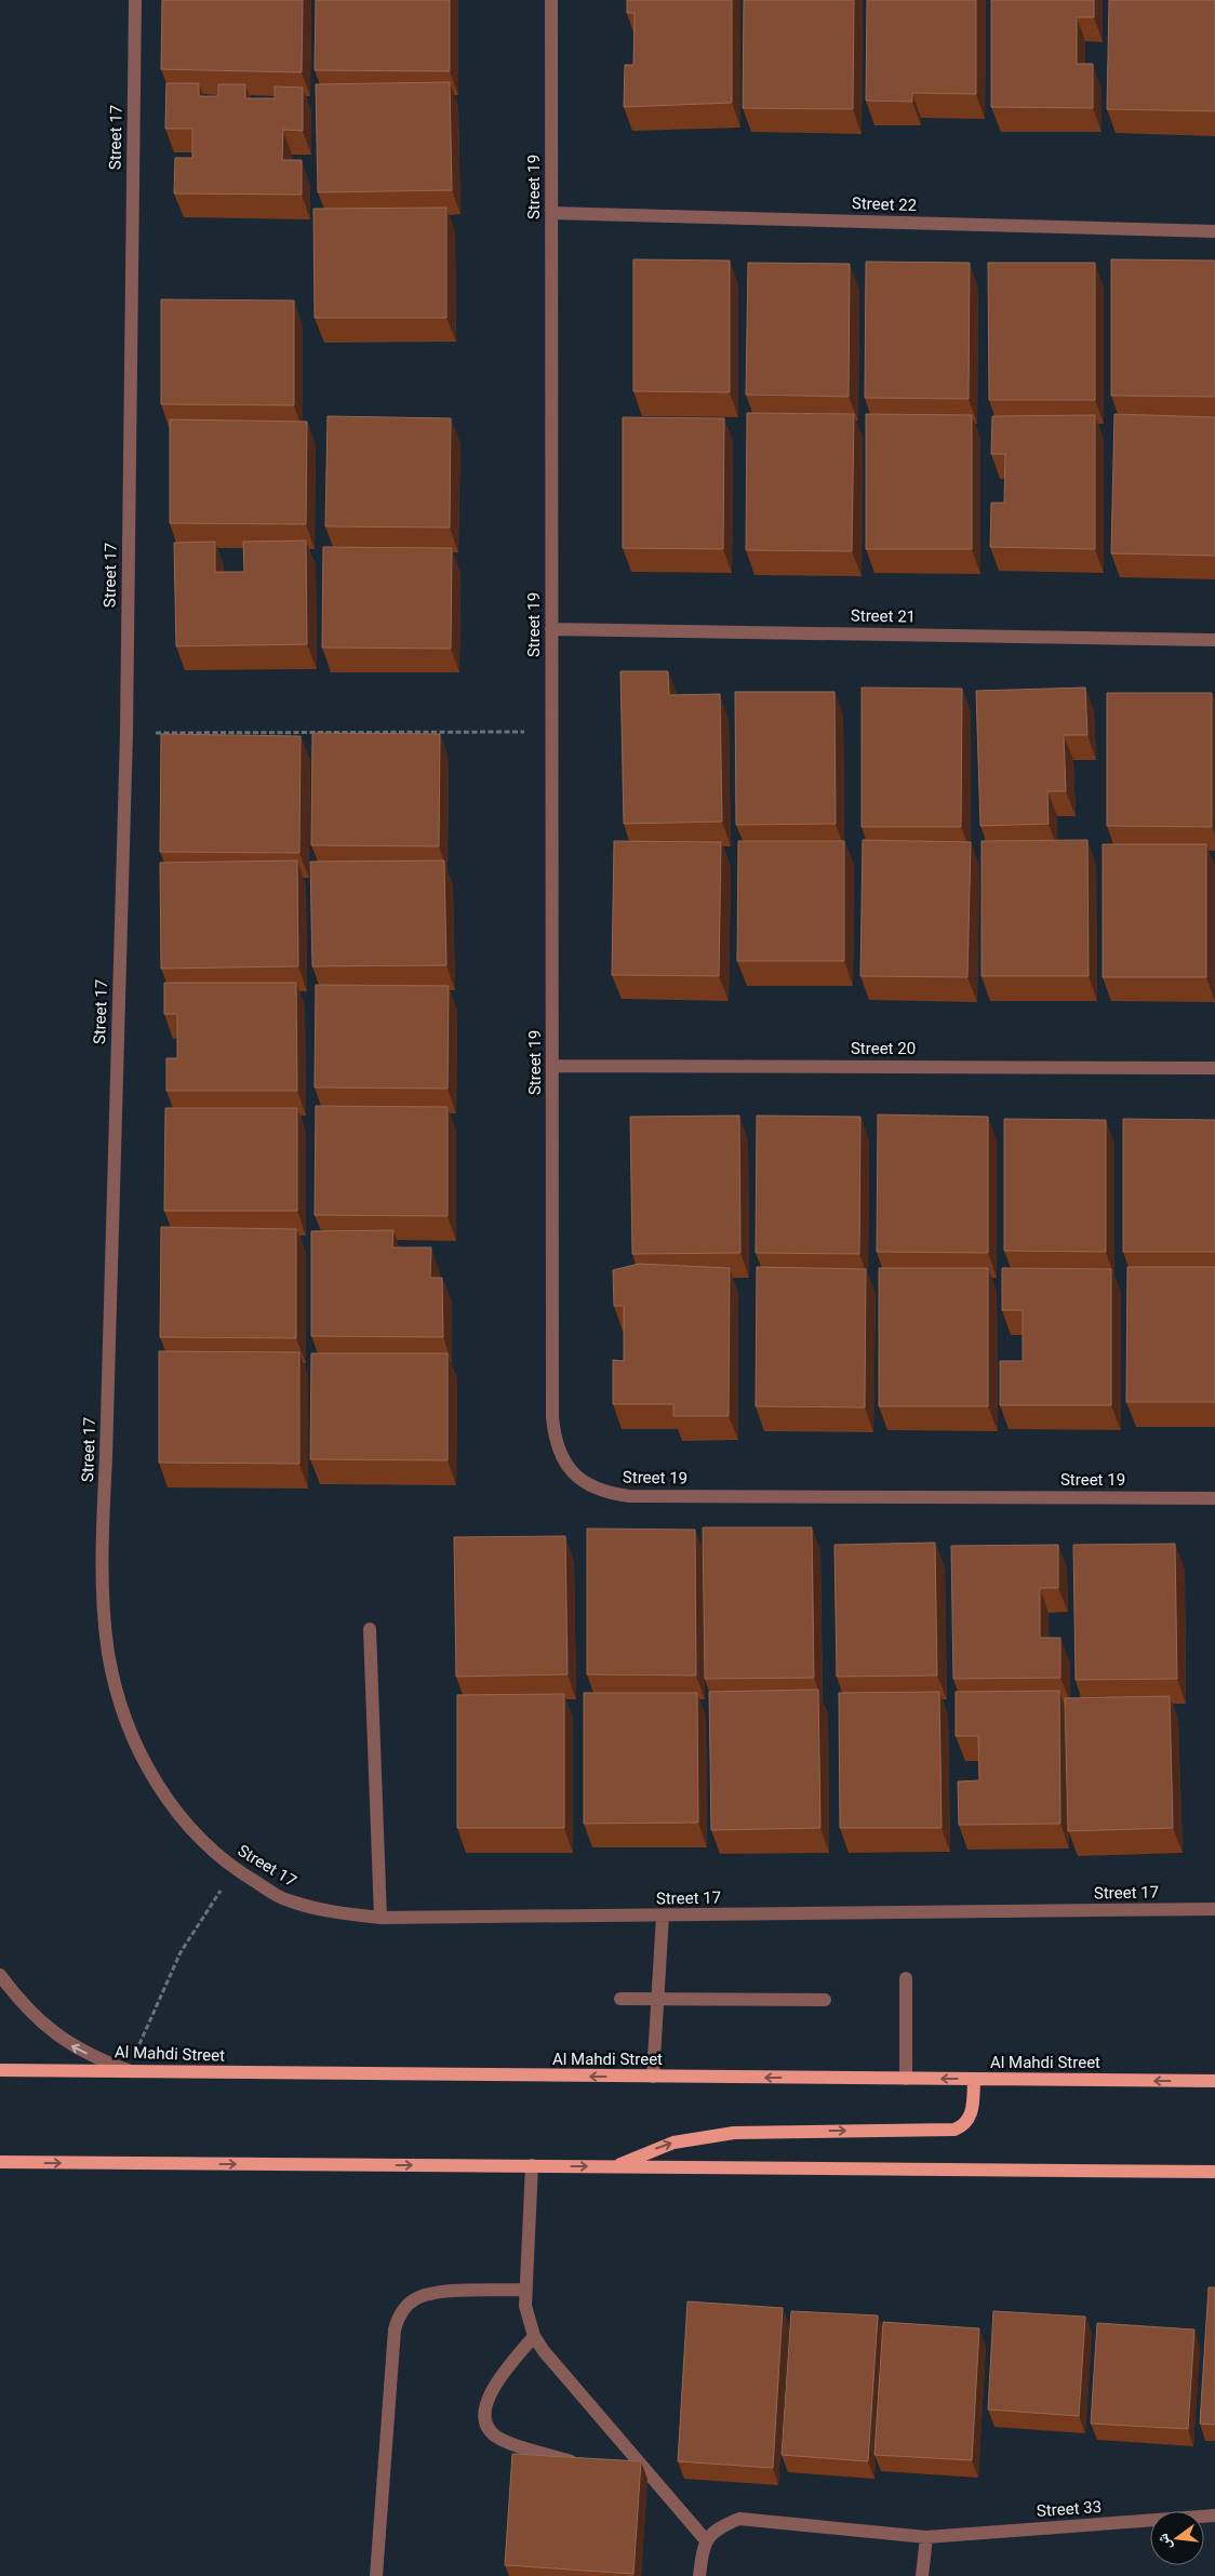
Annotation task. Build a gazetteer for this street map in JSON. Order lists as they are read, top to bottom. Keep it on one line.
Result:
{"streets":{"main road":["Al Mahdi Street"],"street":["Street 17","Street 19","Street 22","Street 21","Street 20","Street 33"]},"crossings":[["Street 19","Street 22"],["Street 19","Street 21"],["Street 19","Street 20"]],"north":"left"}
